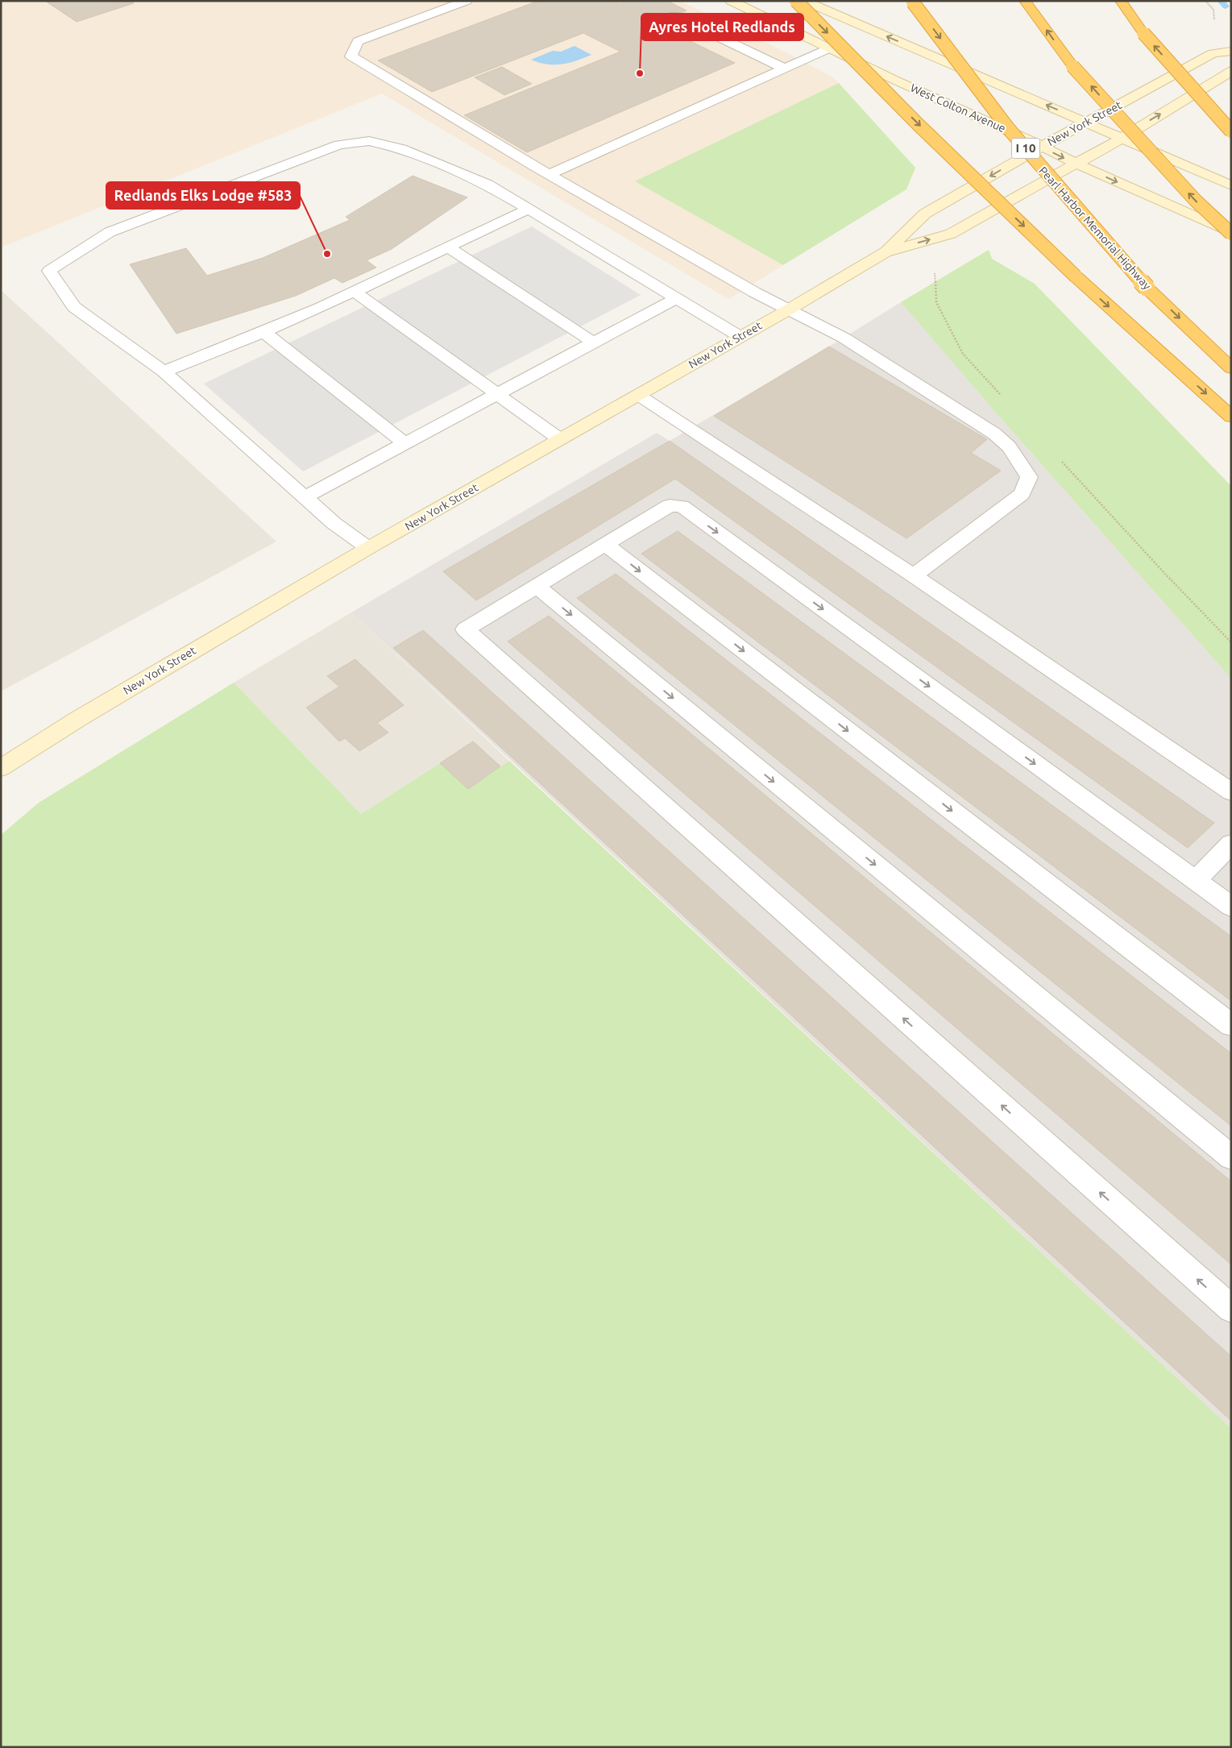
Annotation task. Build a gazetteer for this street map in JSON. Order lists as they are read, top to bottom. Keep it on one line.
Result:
{"streets":{"highway":["I 10","Pearl Harbor Memorial Highway"],"street":["West Colton Avenue","New York Street"]},"crossings":[["West Colton Avenue","New York Street"]],"places":["Ayres Hotel Redlands","Redlands Elks Lodge #583"]}
